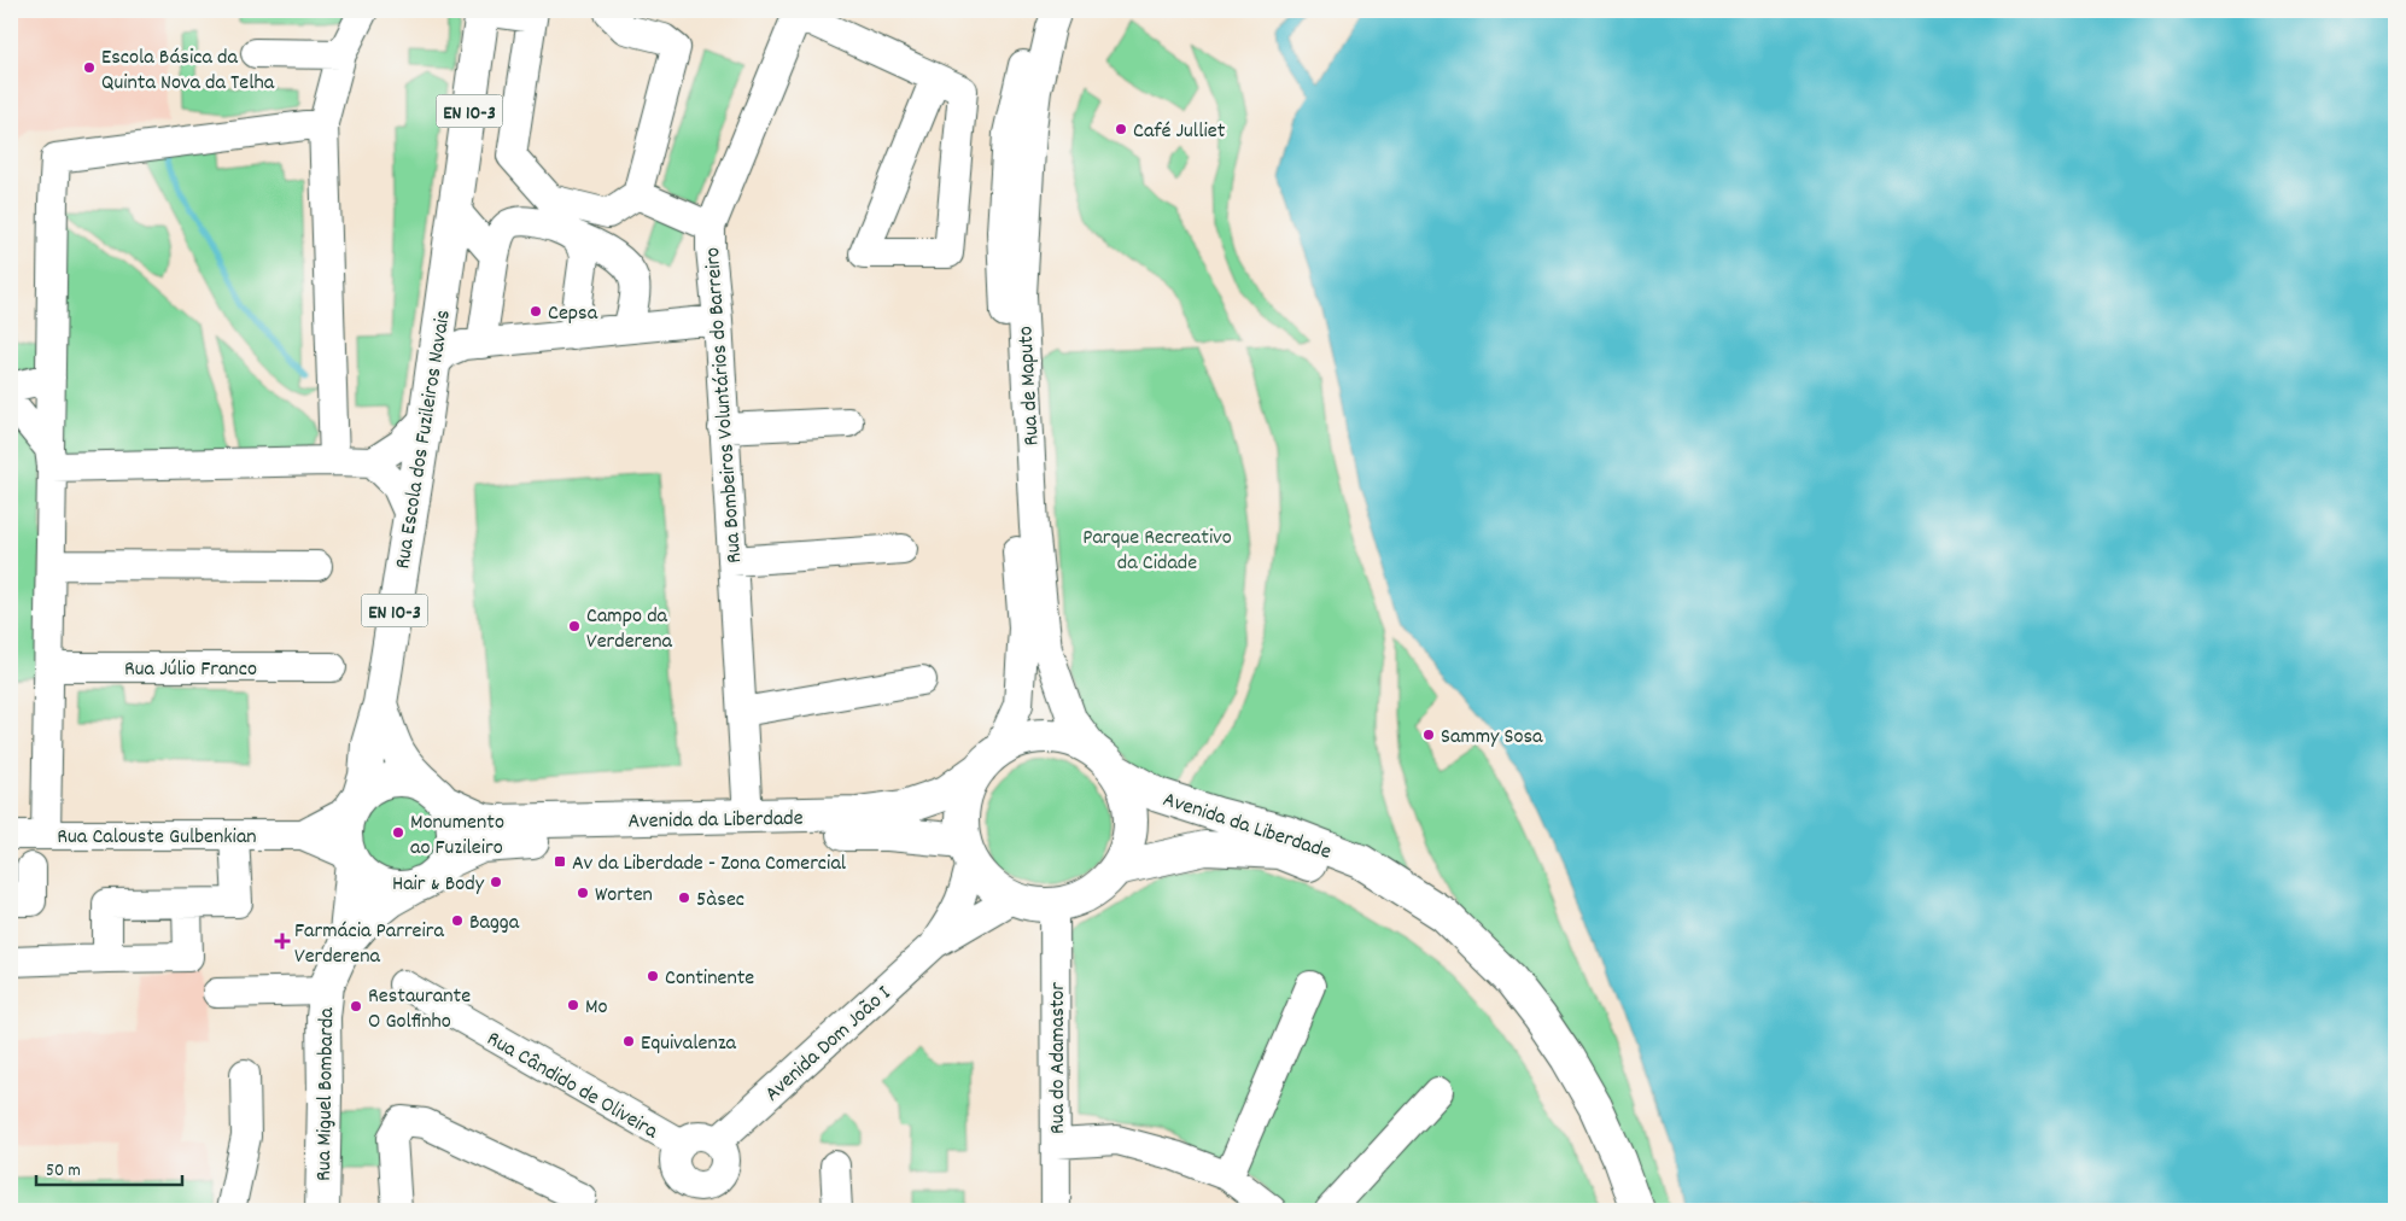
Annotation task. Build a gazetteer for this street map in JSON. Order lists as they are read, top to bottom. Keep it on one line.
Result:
{"streets":{"main road":["EN 10-3","Rua Escola dos Fuzileiros Navais","Avenida da Liberdade","Rua Miguel Bombarda"],"street":["Rua de Maputo","Rua Bombeiros Voluntários do Barreiro","Rua Júlio Franco","Rua Calouste Gulbenkian","Avenida Dom João I","Rua do Adamastor","Rua Cândido de Oliveira"]},"crossings":[["EN 10-3","Rua Escola dos Fuzileiros Navais"],["Rua de Maputo","Avenida da Liberdade"],["Rua de Maputo","Avenida Dom João I"],["Rua de Maputo","Rua do Adamastor"],["Rua Bombeiros Voluntários do Barreiro","Avenida da Liberdade"],["Rua Escola dos Fuzileiros Navais","Avenida da Liberdade"],["Rua Escola dos Fuzileiros Navais","Rua Calouste Gulbenkian"],["Rua Escola dos Fuzileiros Navais","Rua Miguel Bombarda"],["Avenida da Liberdade","Rua Calouste Gulbenkian"],["Avenida da Liberdade","Avenida Dom João I"],["Avenida da Liberdade","Rua do Adamastor"],["Avenida da Liberdade","Rua Miguel Bombarda"],["Rua Calouste Gulbenkian","Rua Miguel Bombarda"],["Avenida Dom João I","Rua do Adamastor"],["Avenida Dom João I","Rua Cândido de Oliveira"]],"parks":["Parque Recreativo da Cidade"],"places":{"other":["Escola Básica da Quinta Nova da Telha","Café Julliet","Cepsa","Campo da Verderena","Sammy Sosa","Monumento ao Fuzileiro","Hair & Body","Worten","5àsec","Bagga","Continente","Mo","Restaurante O Golfinho","Equivalenza"],"transit":["Av da Liberdade - Zona Comercial"],"health":["Farmácia Parreira Verderena"]},"scale_bar":"50 m"}
